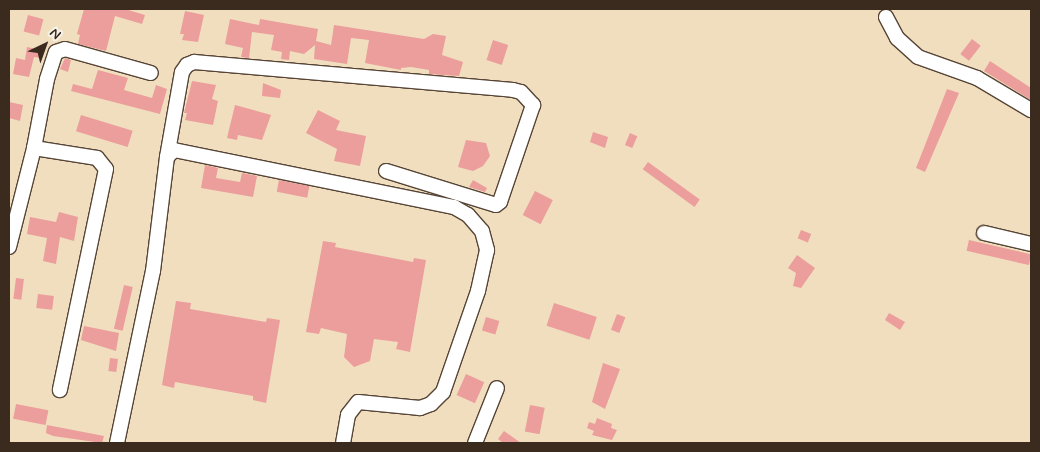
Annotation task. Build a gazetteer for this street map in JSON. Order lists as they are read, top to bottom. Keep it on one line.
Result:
{"north":"top right"}
